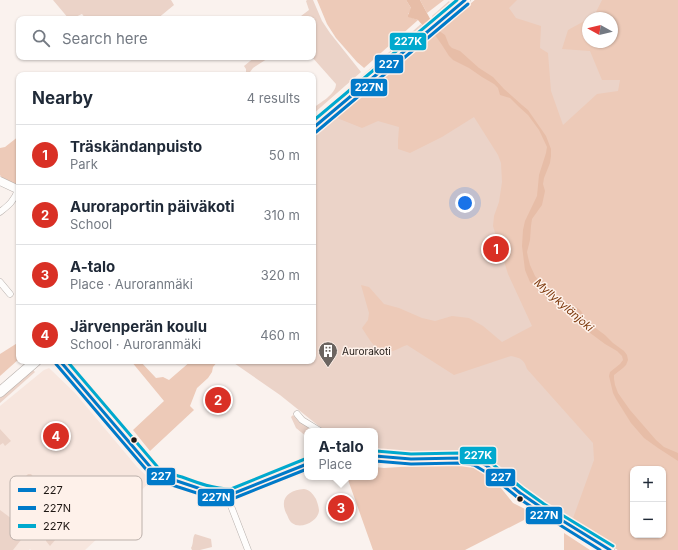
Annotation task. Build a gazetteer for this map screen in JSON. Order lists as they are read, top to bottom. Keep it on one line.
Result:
{"water":["Myllykylänjoki"],"places":{"building":["Aurorakoti"]},"lines":["transit line 227","transit line 227K","transit line 227N"],"legend":["227","227N","227K"],"north":"left","page":{"search":"Search here","heading":["Nearby","4 results"],"list":[{"mark":"1","name":"Träskändanpuisto","note":"Park","value":"50 m"},{"mark":"2","name":"Auroraportin päiväkoti","note":"School","value":"310 m"},{"mark":"3","name":"A-talo","note":"Place · Auroranmäki","value":"320 m"},{"mark":"4","name":"Järvenperän koulu","note":"School · Auroranmäki","value":"460 m"}],"pins":["1","2","4","3"],"popup":["A-talo","Place"],"map_buttons":["+","−"]}}
